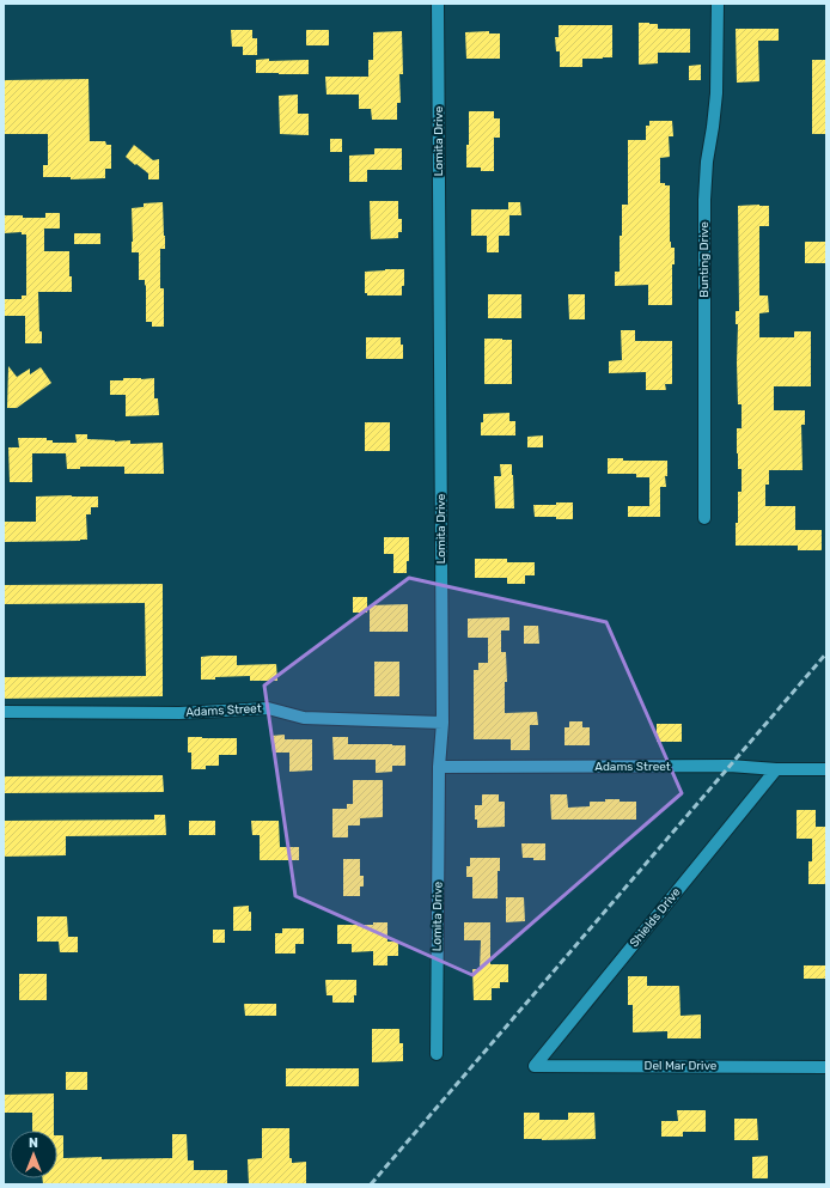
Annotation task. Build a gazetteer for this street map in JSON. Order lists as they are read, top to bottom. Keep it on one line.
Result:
{"streets":{"street":["Lomita Drive","Bunting Drive","Adams Street","Shields Drive","Del Mar Drive"]},"crossings":[["Lomita Drive","Adams Street"],["Adams Street","Shields Drive"],["Shields Drive","Del Mar Drive"]],"north":"top"}
